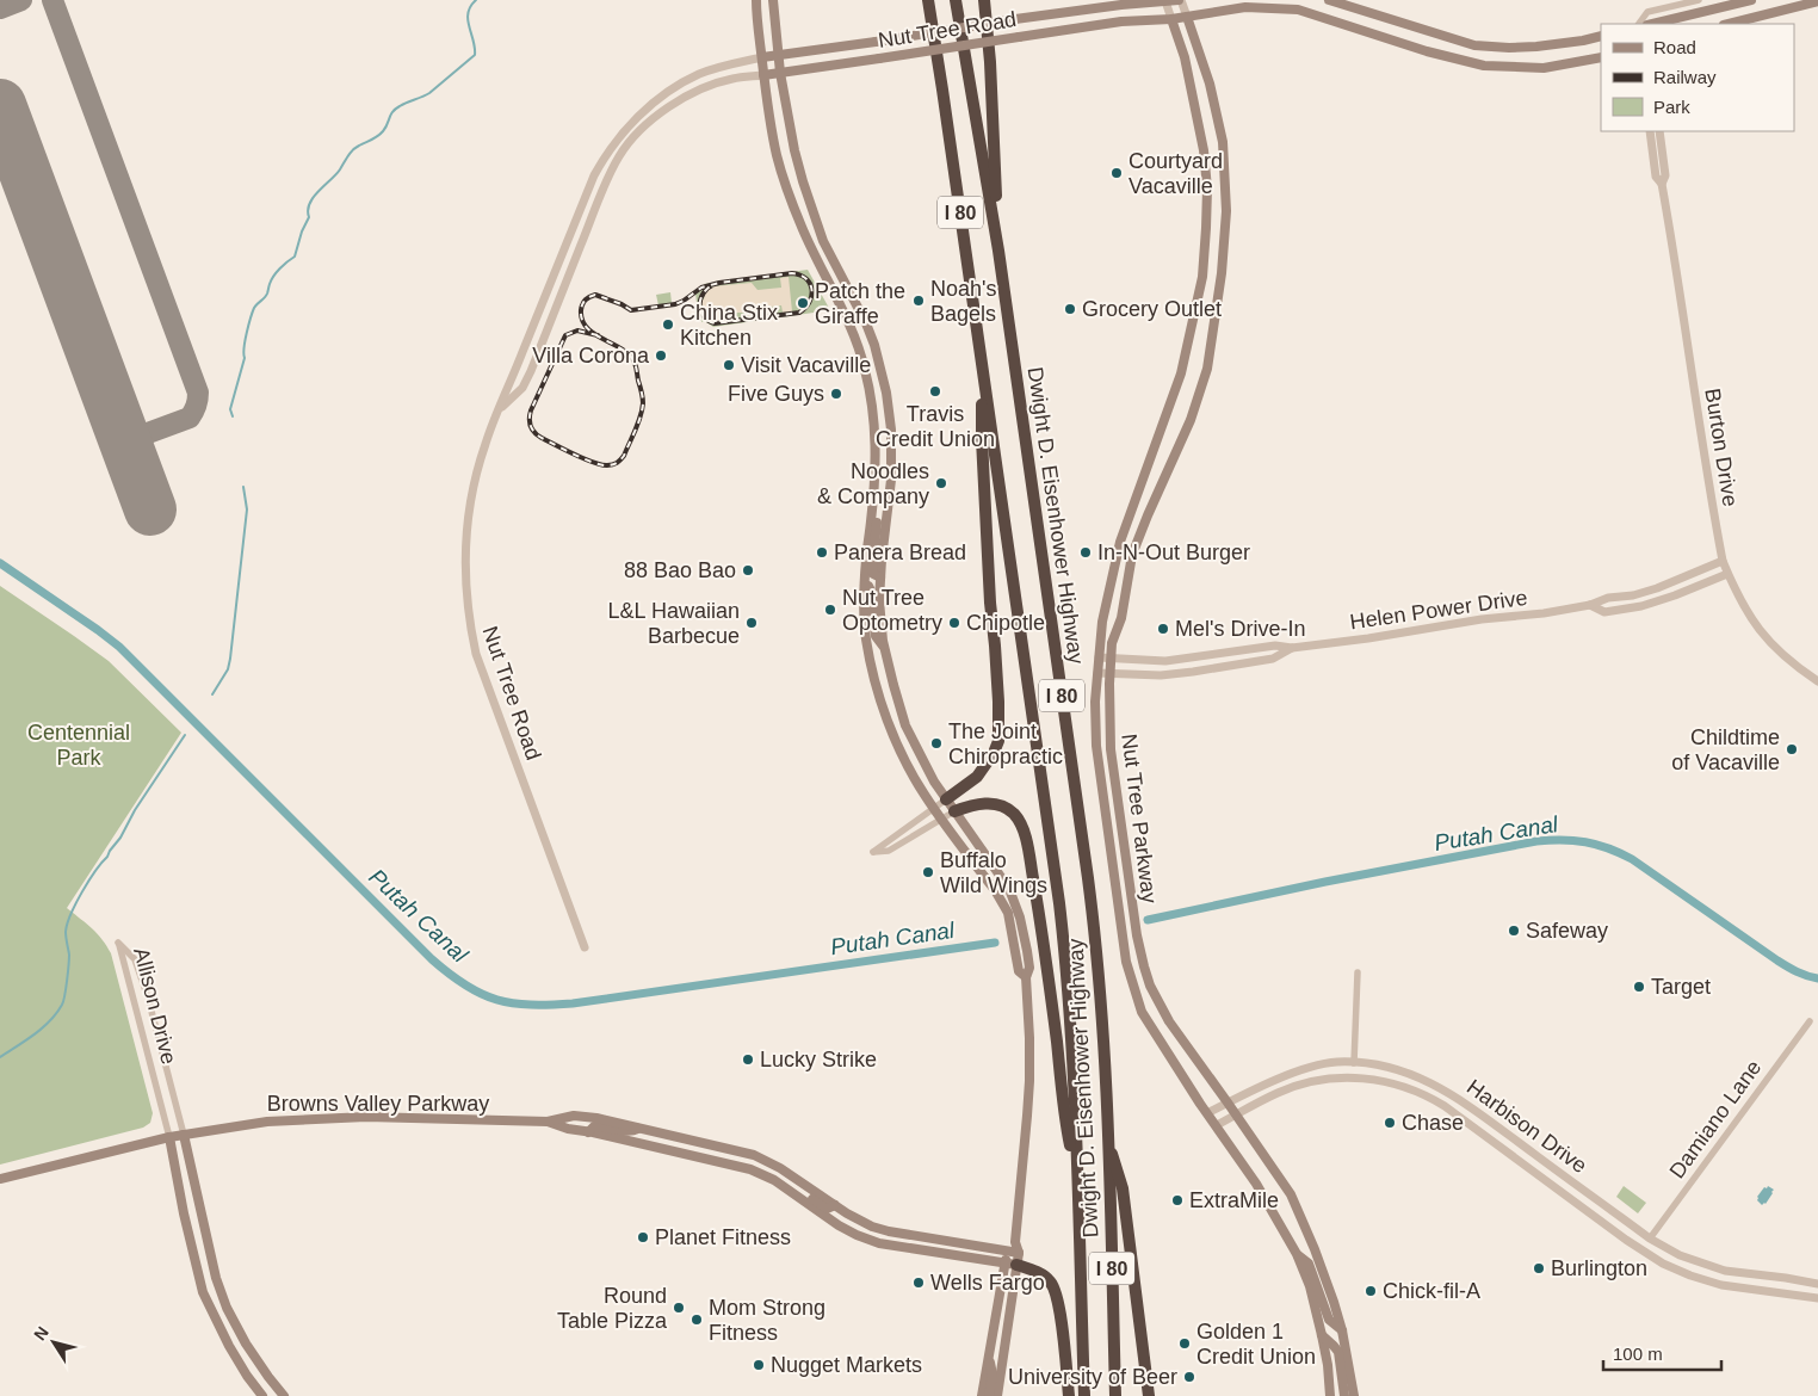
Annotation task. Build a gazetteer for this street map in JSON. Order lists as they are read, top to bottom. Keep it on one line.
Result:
{"streets":{"highway":["I 80","Dwight D. Eisenhower Highway"],"main road":["Nut Tree Road","Nut Tree Parkway","Allison Drive","Browns Valley Parkway"],"street":["Burton Drive","Helen Power Drive","Damiano Lane","Harbison Drive"]},"crossings":[["Nut Tree Road","Nut Tree Parkway"],["Burton Drive","Helen Power Drive"],["Helen Power Drive","Nut Tree Parkway"],["Nut Tree Parkway","Harbison Drive"],["Allison Drive","Browns Valley Parkway"],["Damiano Lane","Harbison Drive"]],"water":["Putah Canal"],"parks":["Centennial Park"],"places":["Courtyard Vacaville","Noah's Bagels","Patch the Giraffe","Grocery Outlet","China Stix Kitchen","Villa Corona","Visit Vacaville","Travis Credit Union","Five Guys","Noodles & Company","Panera Bread","In-N-Out Burger","88 Bao Bao","Nut Tree Optometry","L&L Hawaiian Barbecue","Chipotle","Mel's Drive-In","The Joint Chiropractic","Childtime of Vacaville","Buffalo Wild Wings","Safeway","Target","Lucky Strike","Chase","ExtraMile","Planet Fitness","Burlington","Wells Fargo","Chick-fil-A","Round Table Pizza","Mom Strong Fitness","Golden 1 Credit Union","Nugget Markets","University of Beer"],"legend":["Road","Railway","Park"],"scale_bar":"100 m","north":"top left"}
